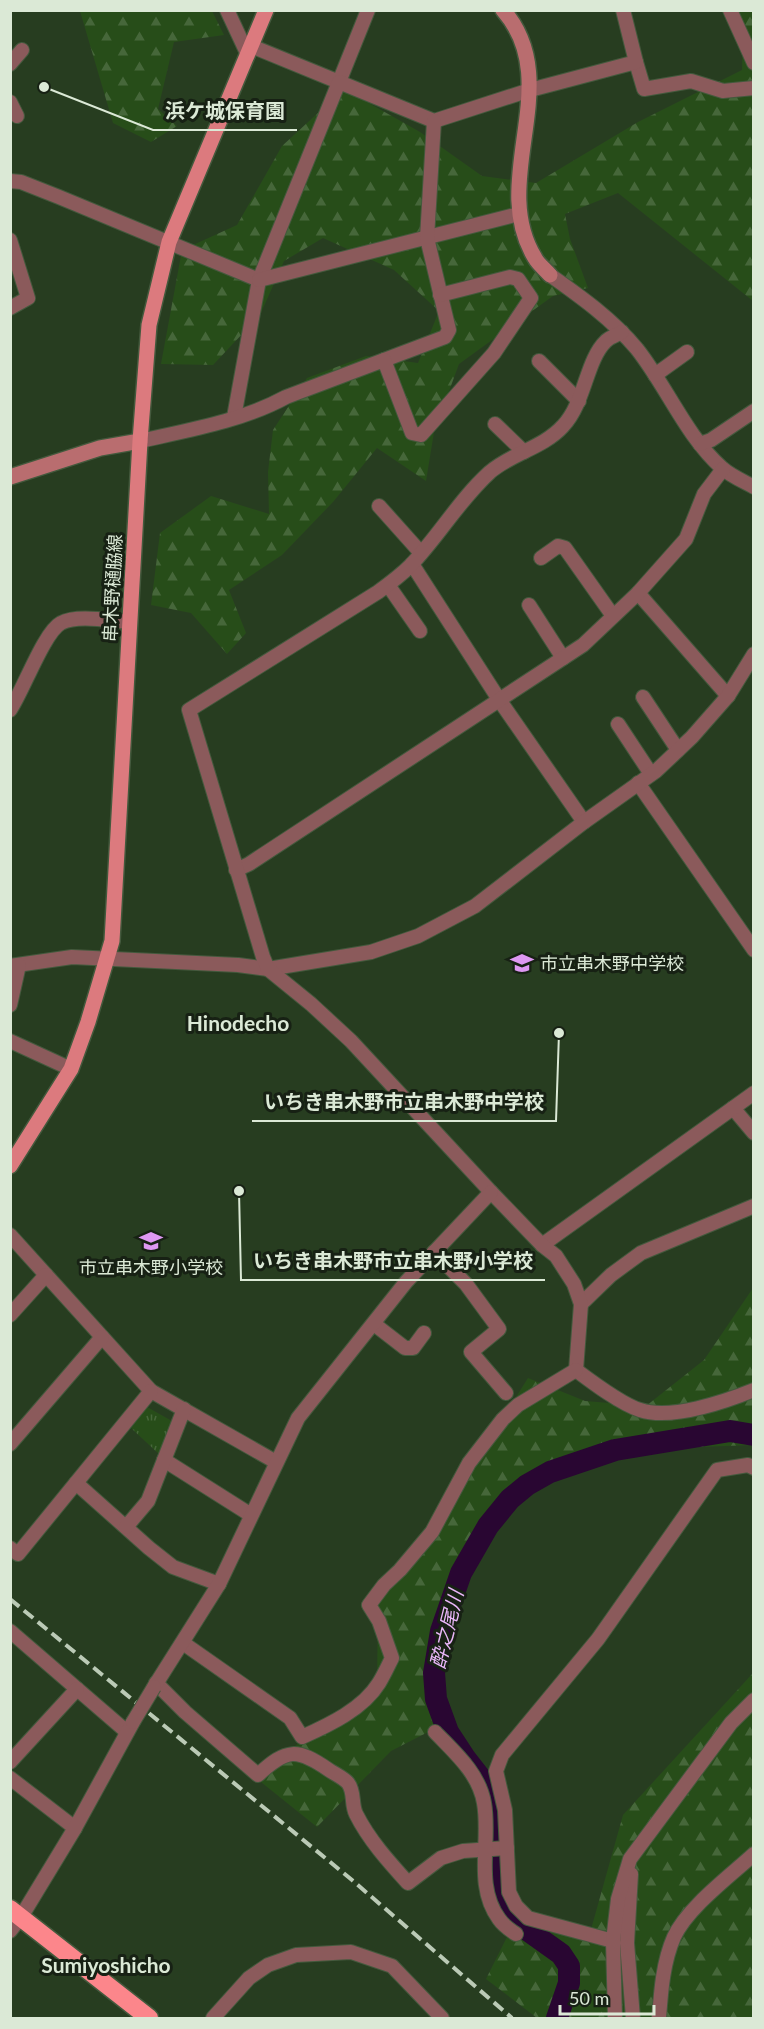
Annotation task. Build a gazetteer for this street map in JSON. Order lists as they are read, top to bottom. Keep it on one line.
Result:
{"streets":{"main road":["串木野樋脇線"]},"districts":["Hinodecho","Sumiyoshicho"],"water":["酔之尾川"],"places":{"other":["浜ケ城保育園","いちき串木野市立串木野中学校","いちき串木野市立串木野小学校"],"school or university":["市立串木野中学校","市立串木野小学校"]},"scale_bar":"50 m"}
